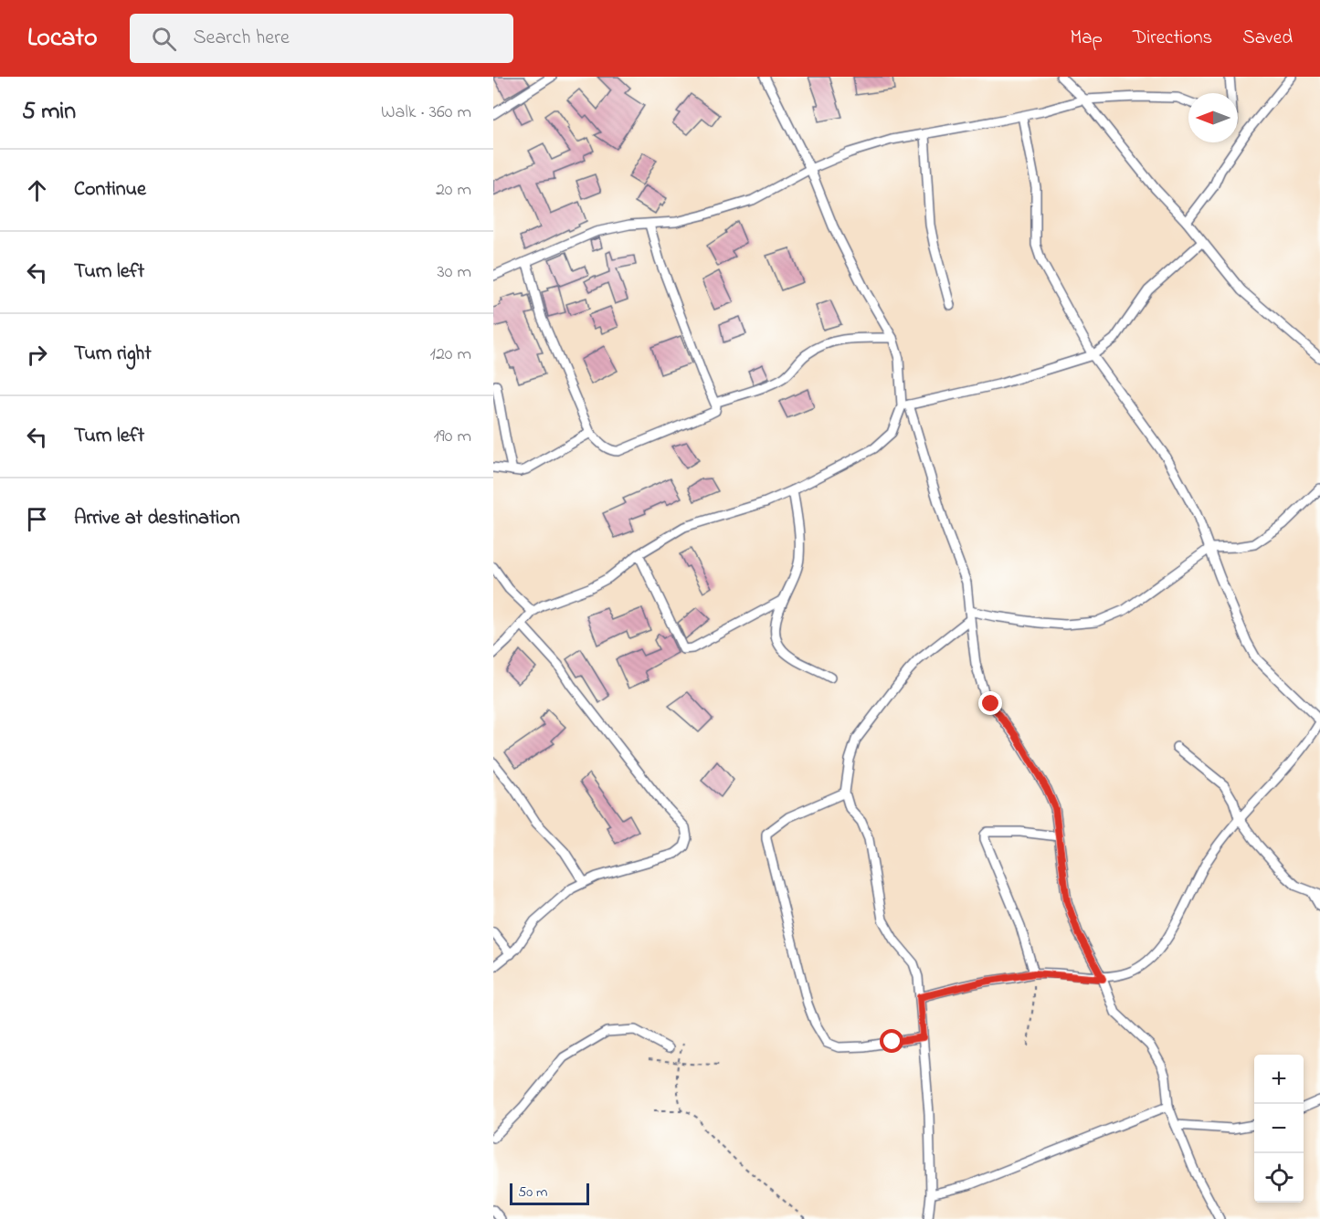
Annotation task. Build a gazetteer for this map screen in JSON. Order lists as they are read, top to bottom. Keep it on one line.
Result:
{"scale_bar":"50 m","north":"left","page":{"header":"Locato","search":"Search here","nav":["Map","Directions","Saved"],"heading":["5 min","Walk · 360 m"],"list":[["Continue","20 m"],["Turn left","30 m"],["Turn right","120 m"],["Turn left","190 m"],"Arrive at destination"],"map_buttons":["+","−"],"scale":"50 m"}}
